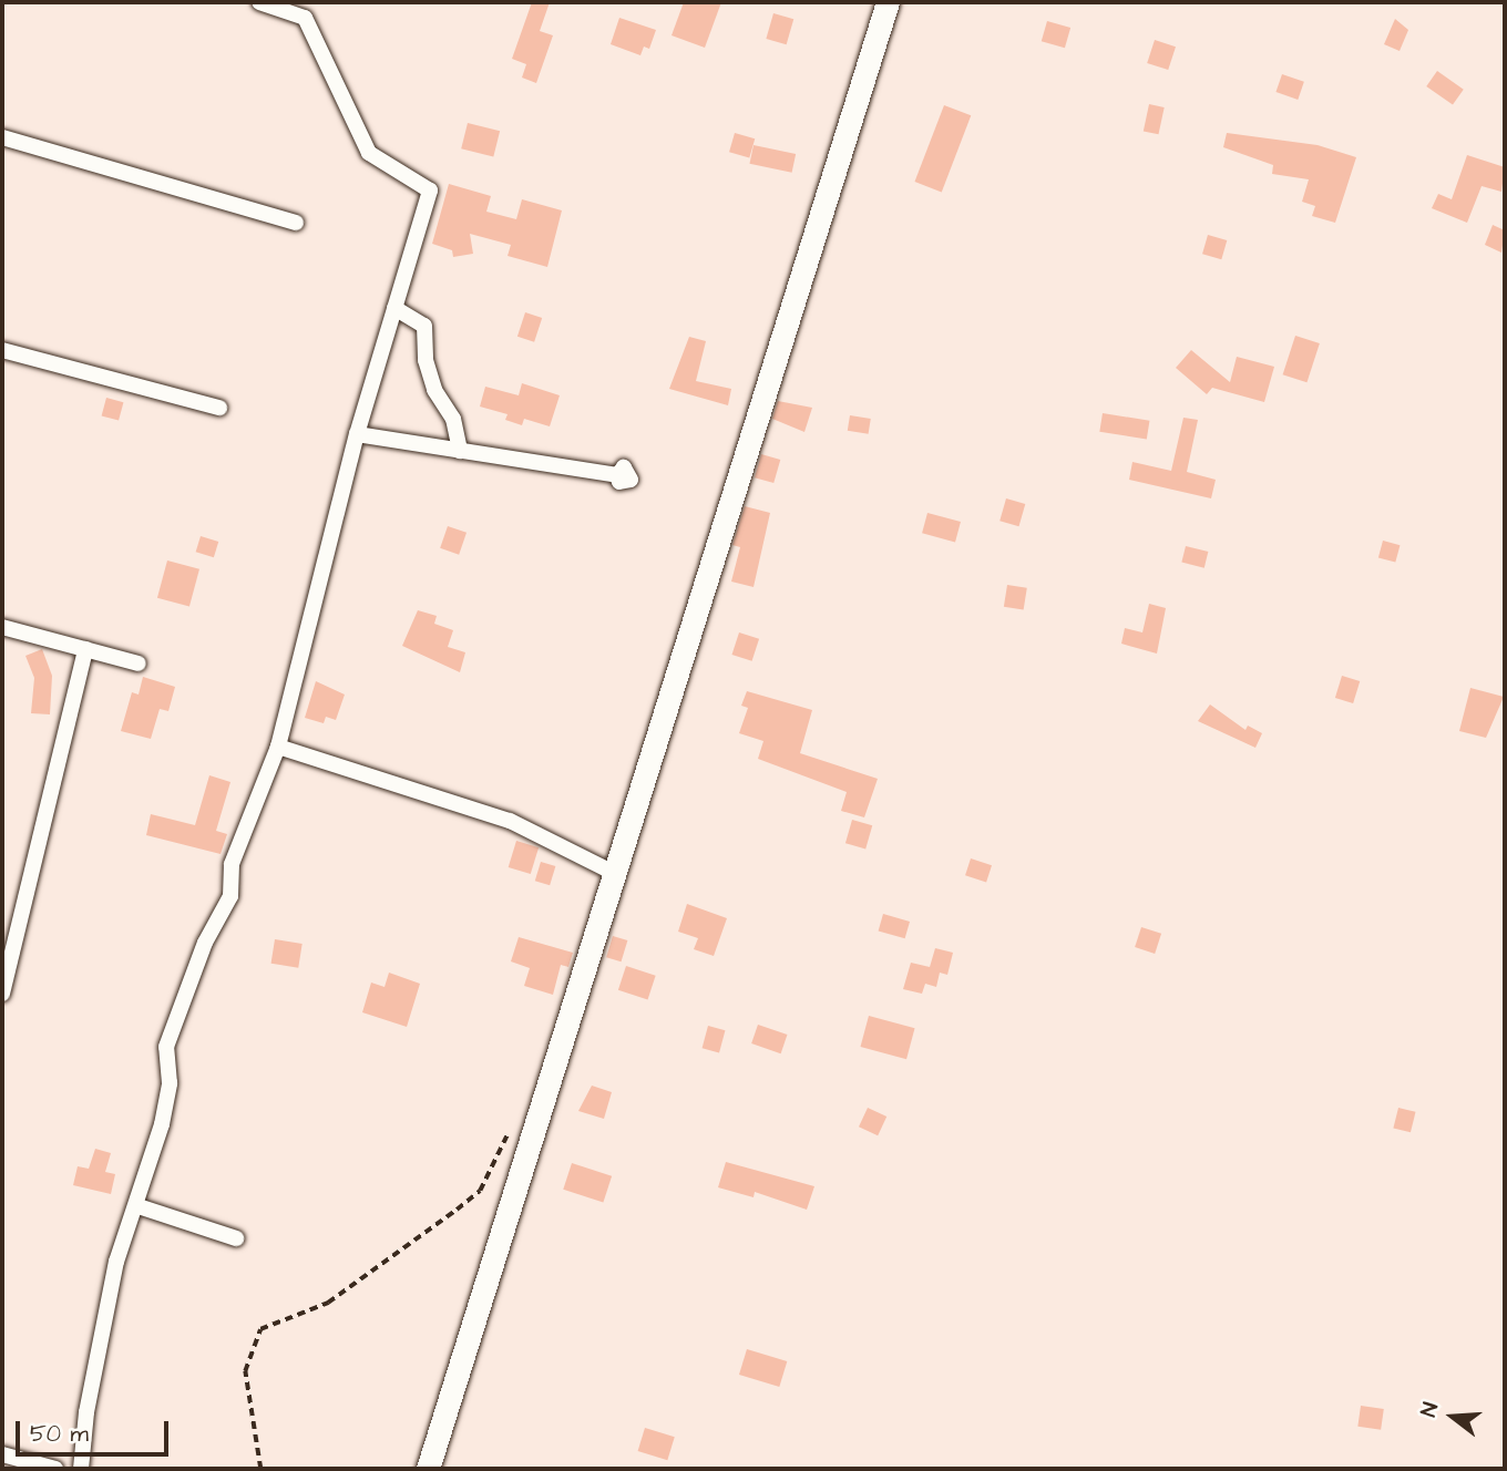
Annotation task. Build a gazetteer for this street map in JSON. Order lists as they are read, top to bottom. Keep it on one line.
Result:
{"scale_bar":"50 m","north":"left"}
